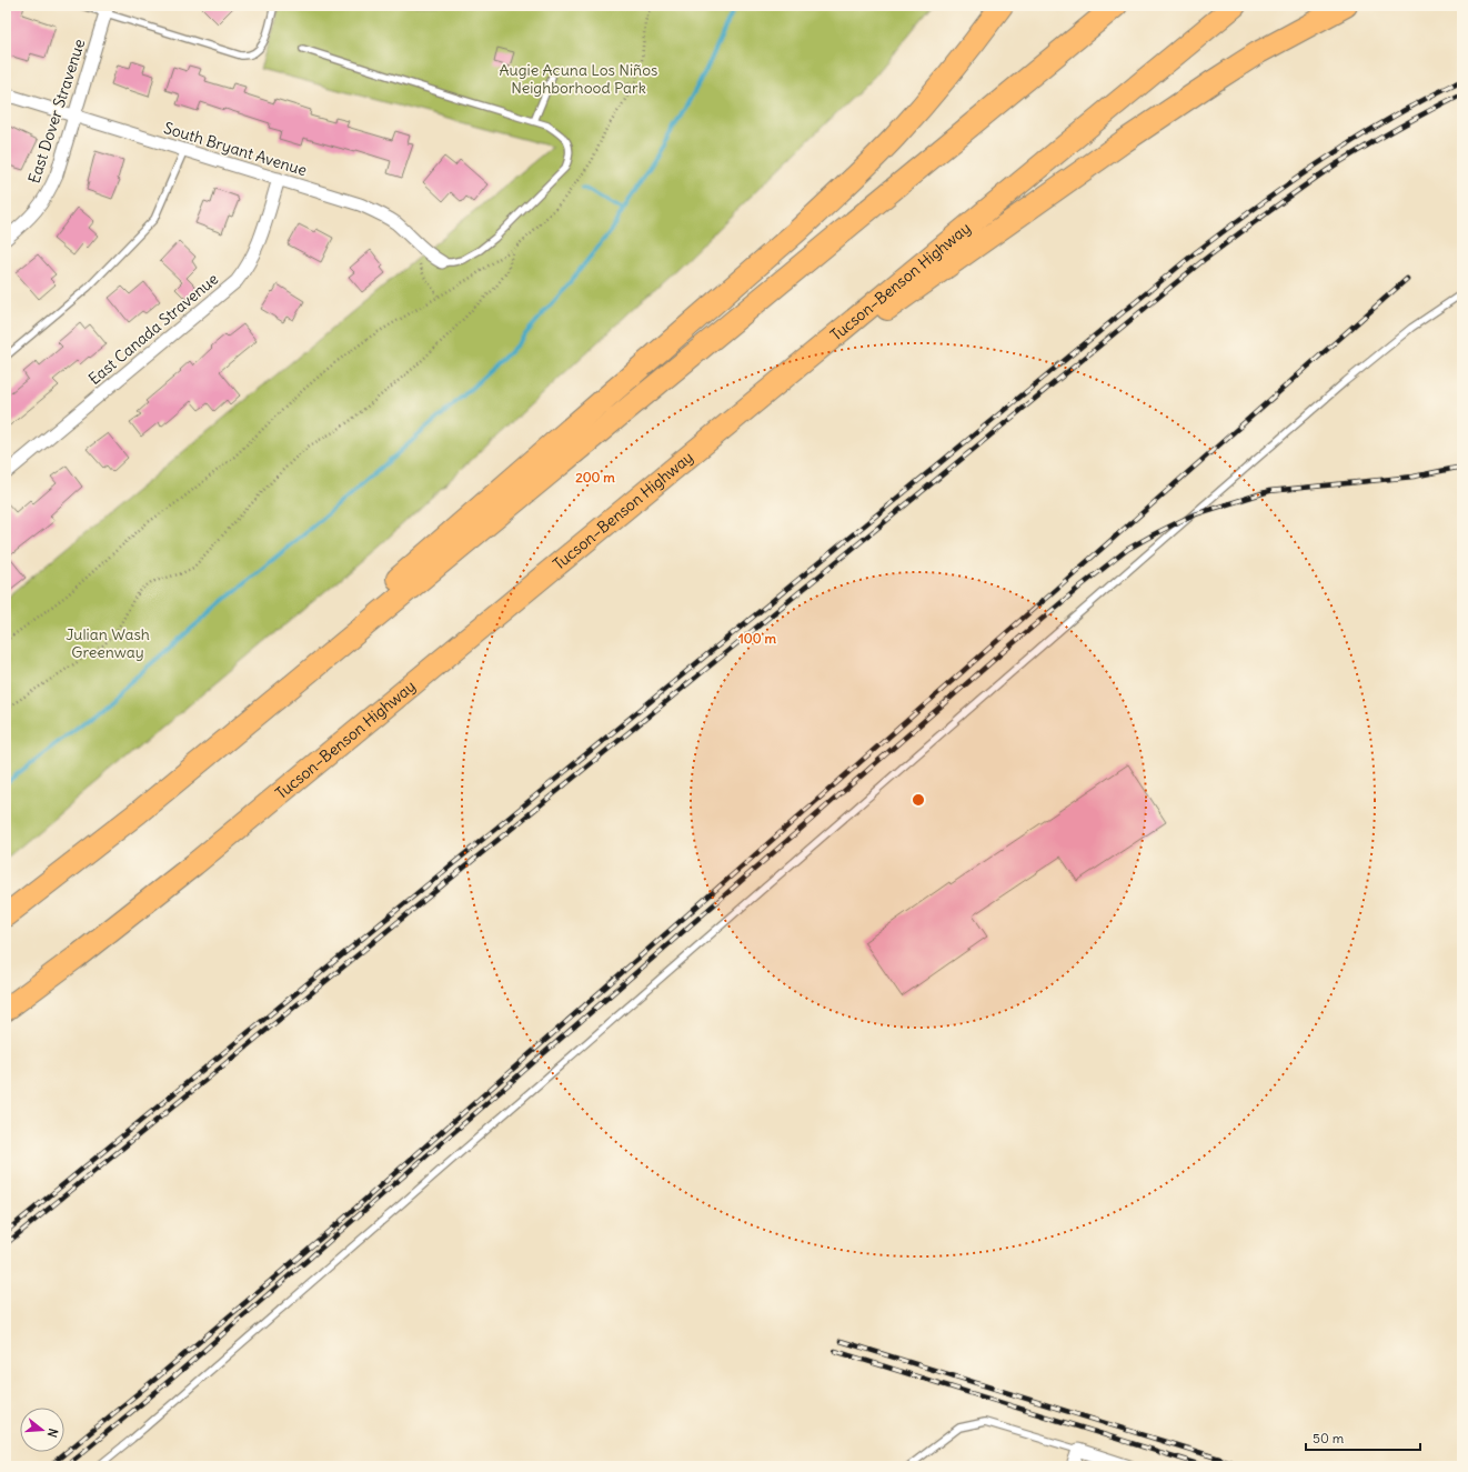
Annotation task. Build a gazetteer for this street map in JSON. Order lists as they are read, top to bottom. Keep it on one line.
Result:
{"streets":{"highway":["Tucson–Benson Highway"],"street":["East Dover Stravenue","South Bryant Avenue","East Canada Stravenue"]},"crossings":[["East Dover Stravenue","South Bryant Avenue"],["South Bryant Avenue","East Canada Stravenue"]],"parks":["Augie Acuna Los Niños Neighborhood Park","Julian Wash Greenway"],"scale_bar":"50 m","north":"right","rings":["200 m","100 m"]}
